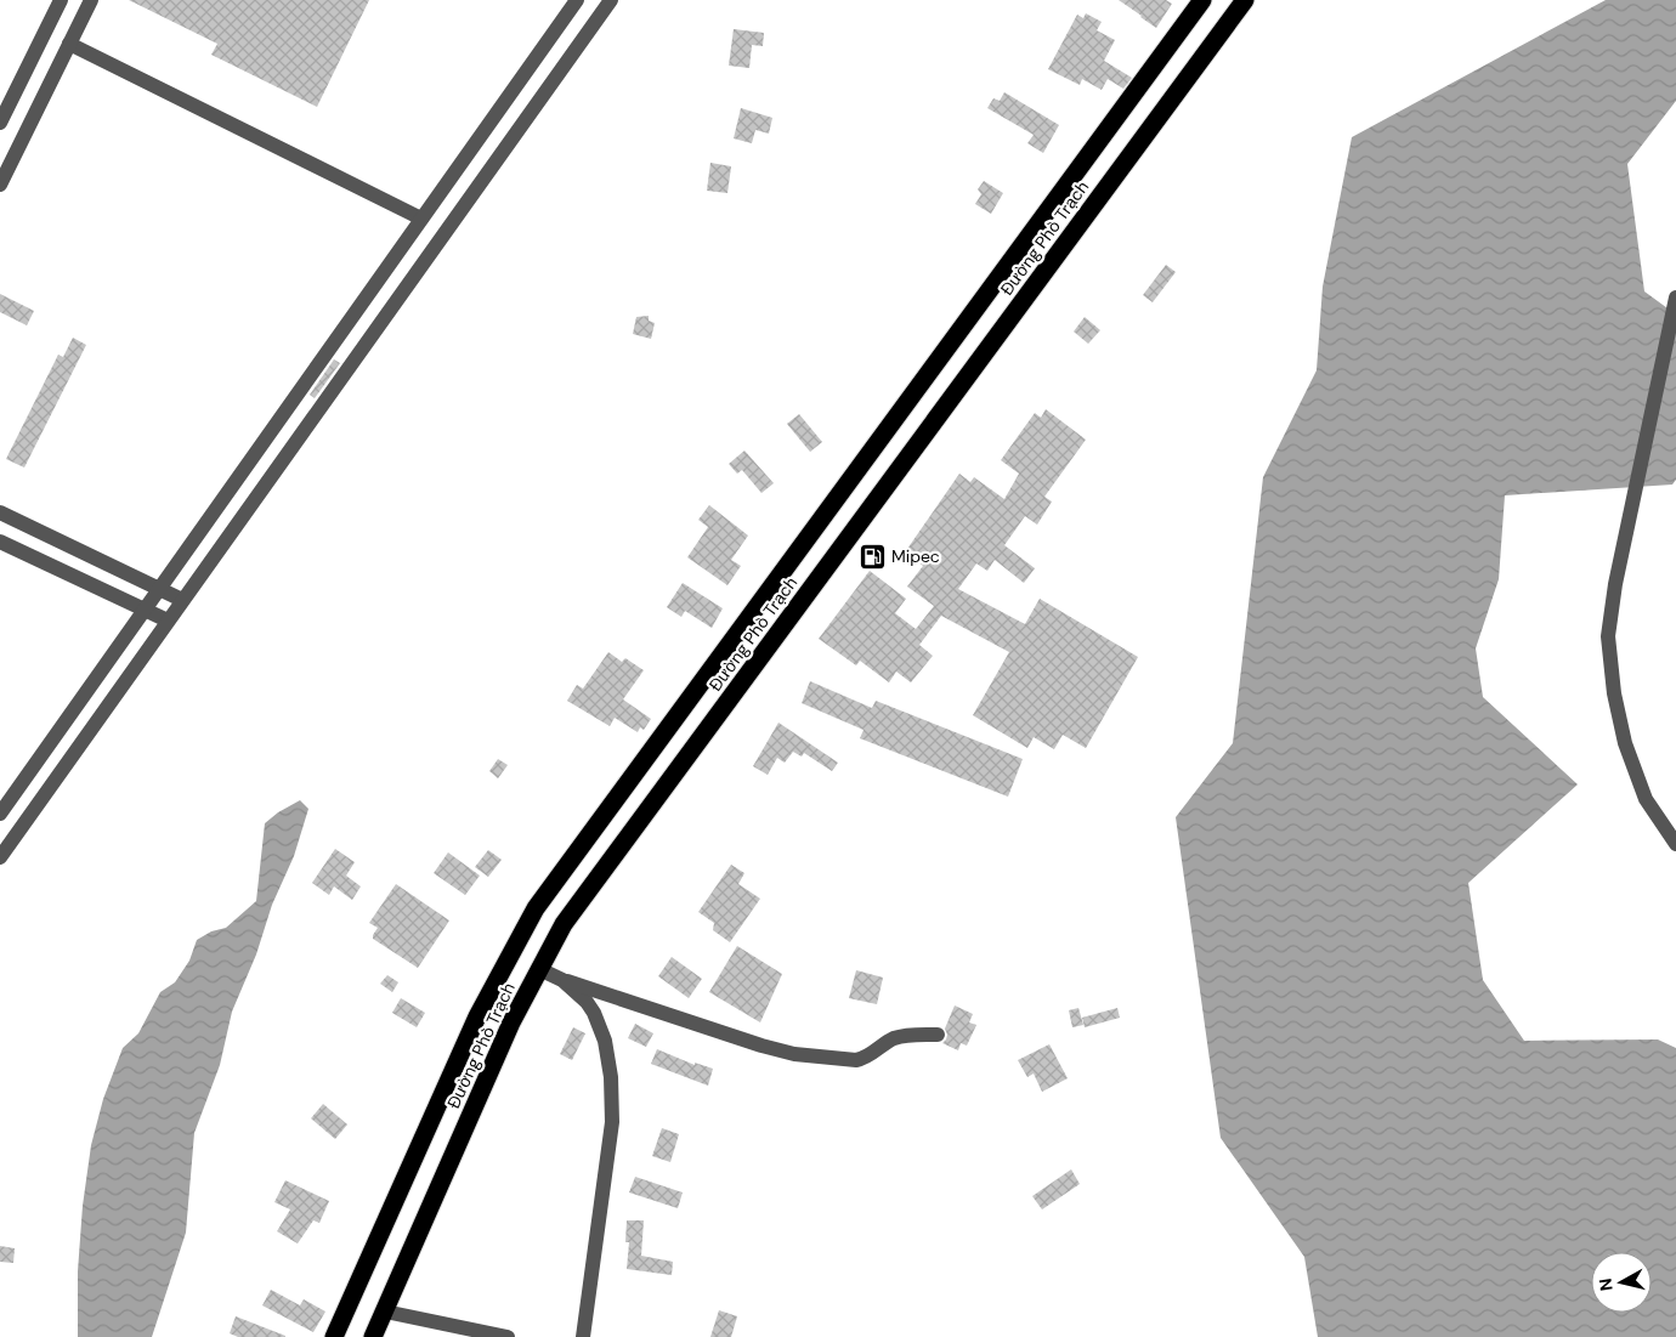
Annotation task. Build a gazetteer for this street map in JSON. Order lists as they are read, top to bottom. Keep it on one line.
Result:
{"streets":{"highway":["Đường Phò Trạch"]},"places":{"fuel station":["Mipec"]},"north":"left"}
